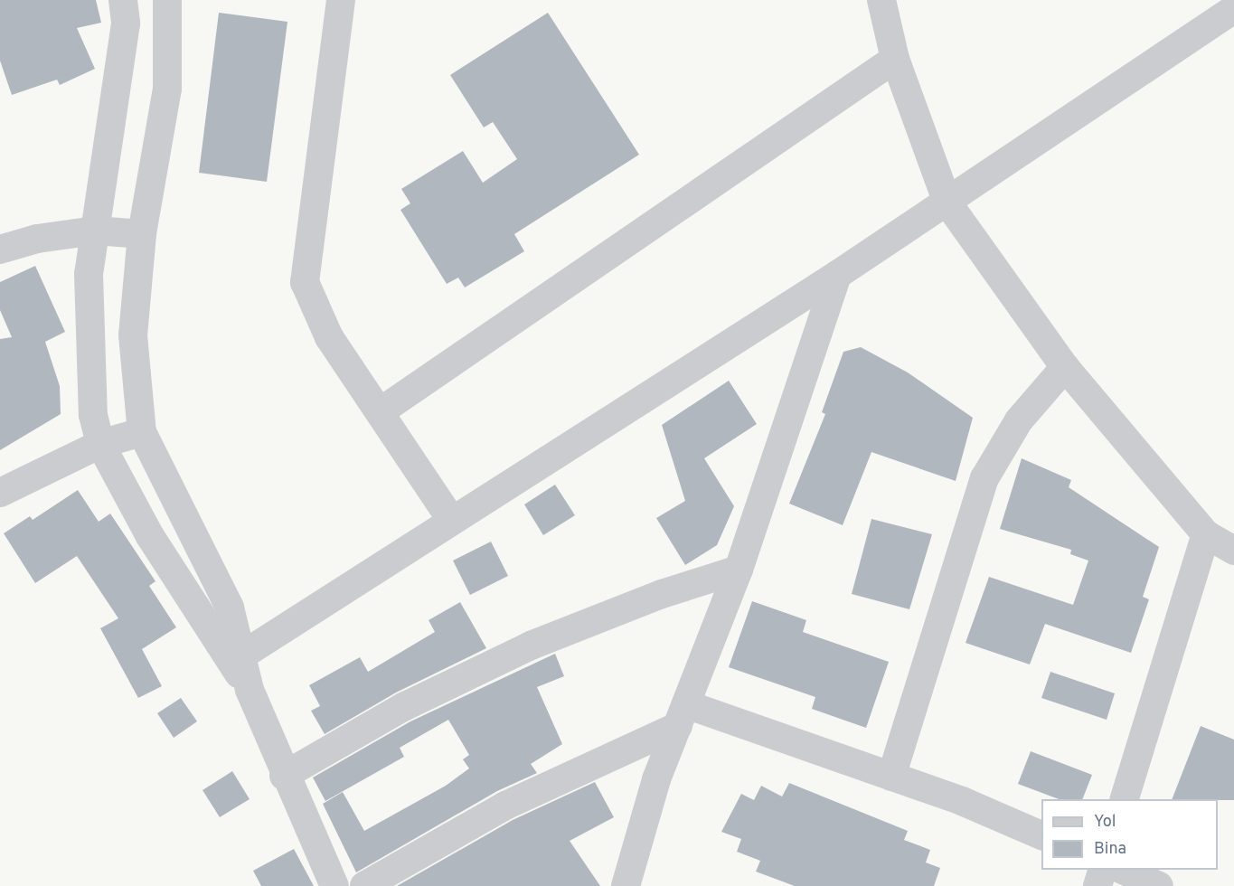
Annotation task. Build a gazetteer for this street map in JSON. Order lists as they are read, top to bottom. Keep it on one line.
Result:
{"legend":["Yol","Bina"]}
